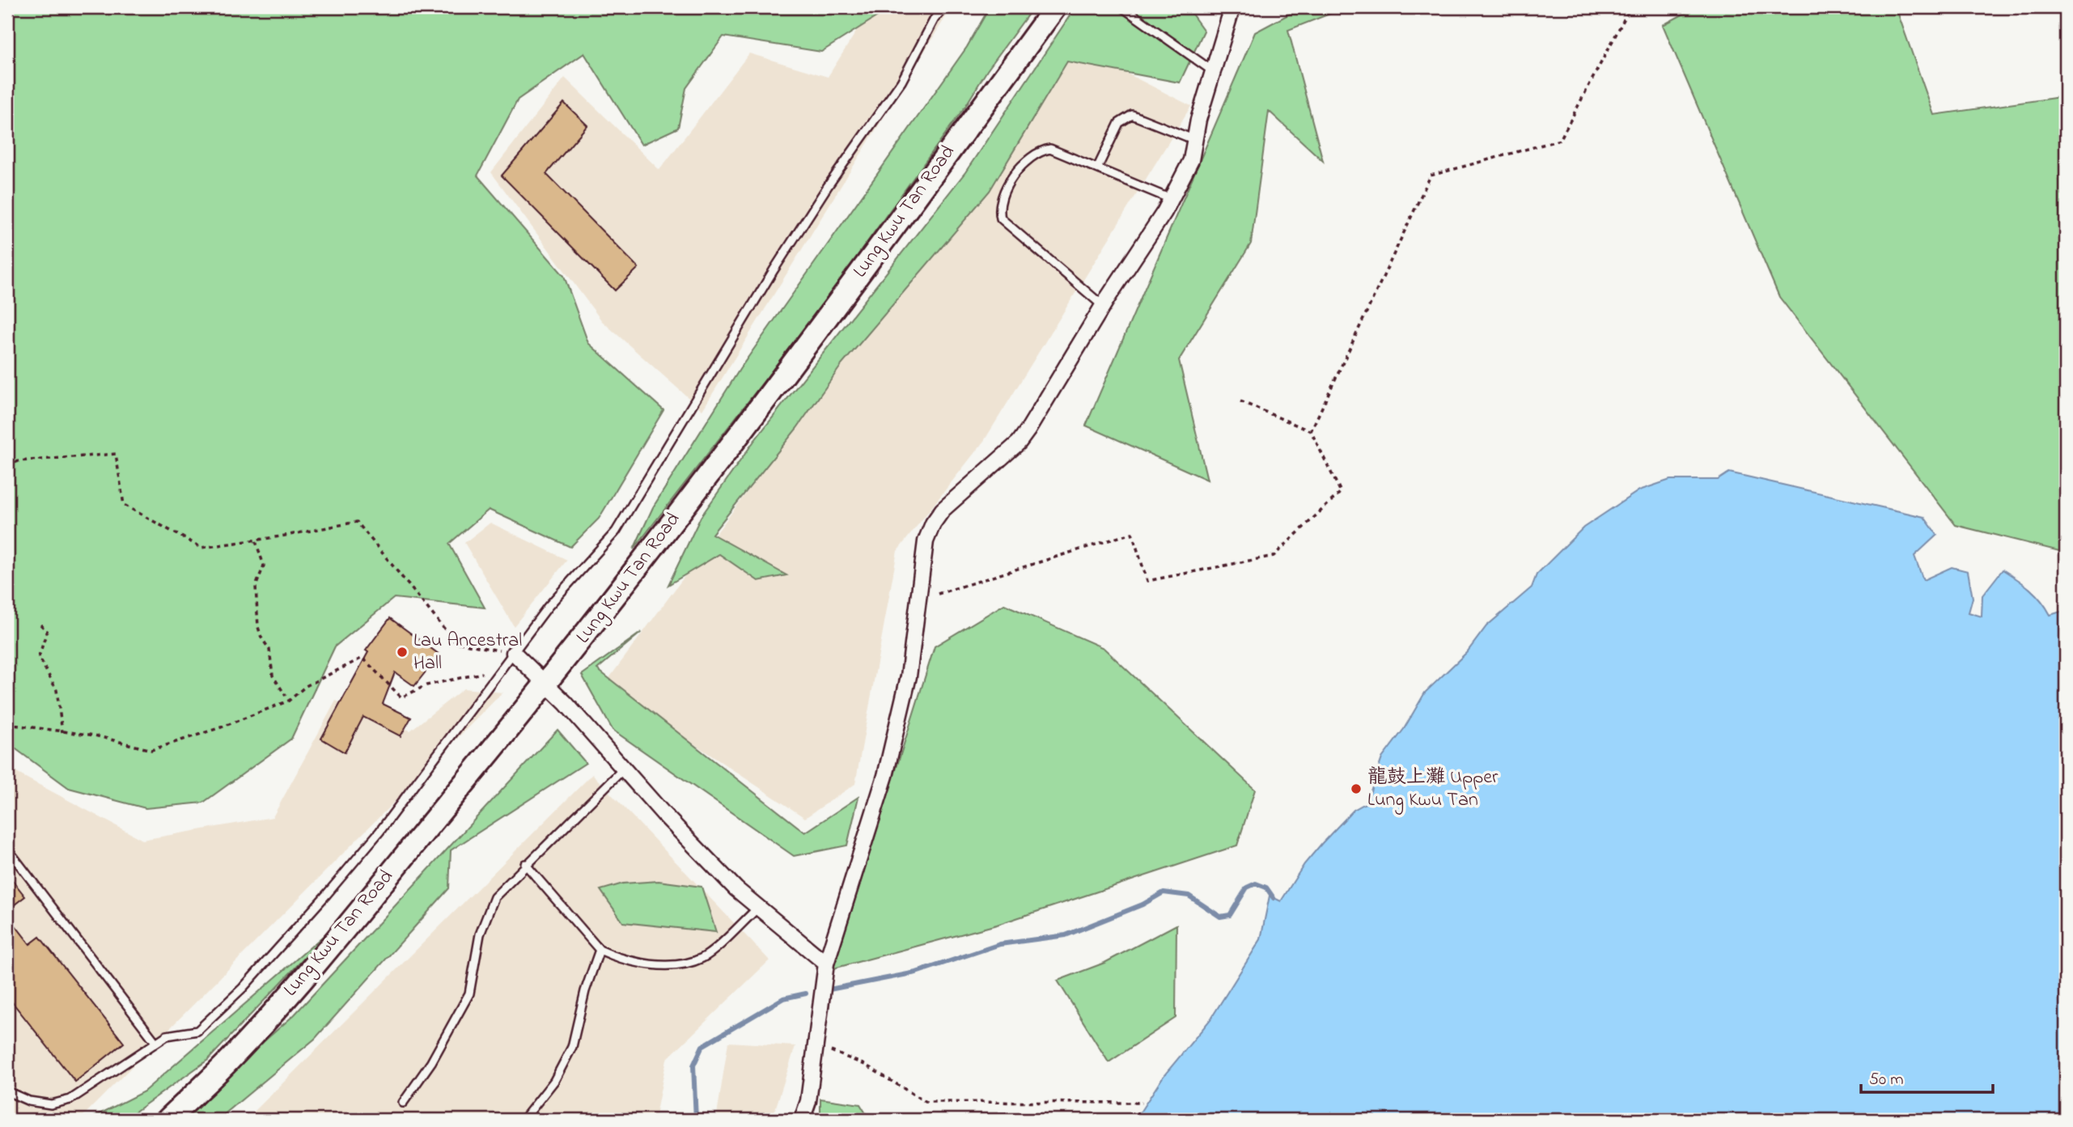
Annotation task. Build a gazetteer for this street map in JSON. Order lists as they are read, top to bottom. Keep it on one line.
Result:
{"streets":{"street":["Lung Kwu Tan Road"]},"places":["Lau Ancestral Hall","龍鼓上灘 Upper Lung Kwu Tan"],"scale_bar":"50 m"}
